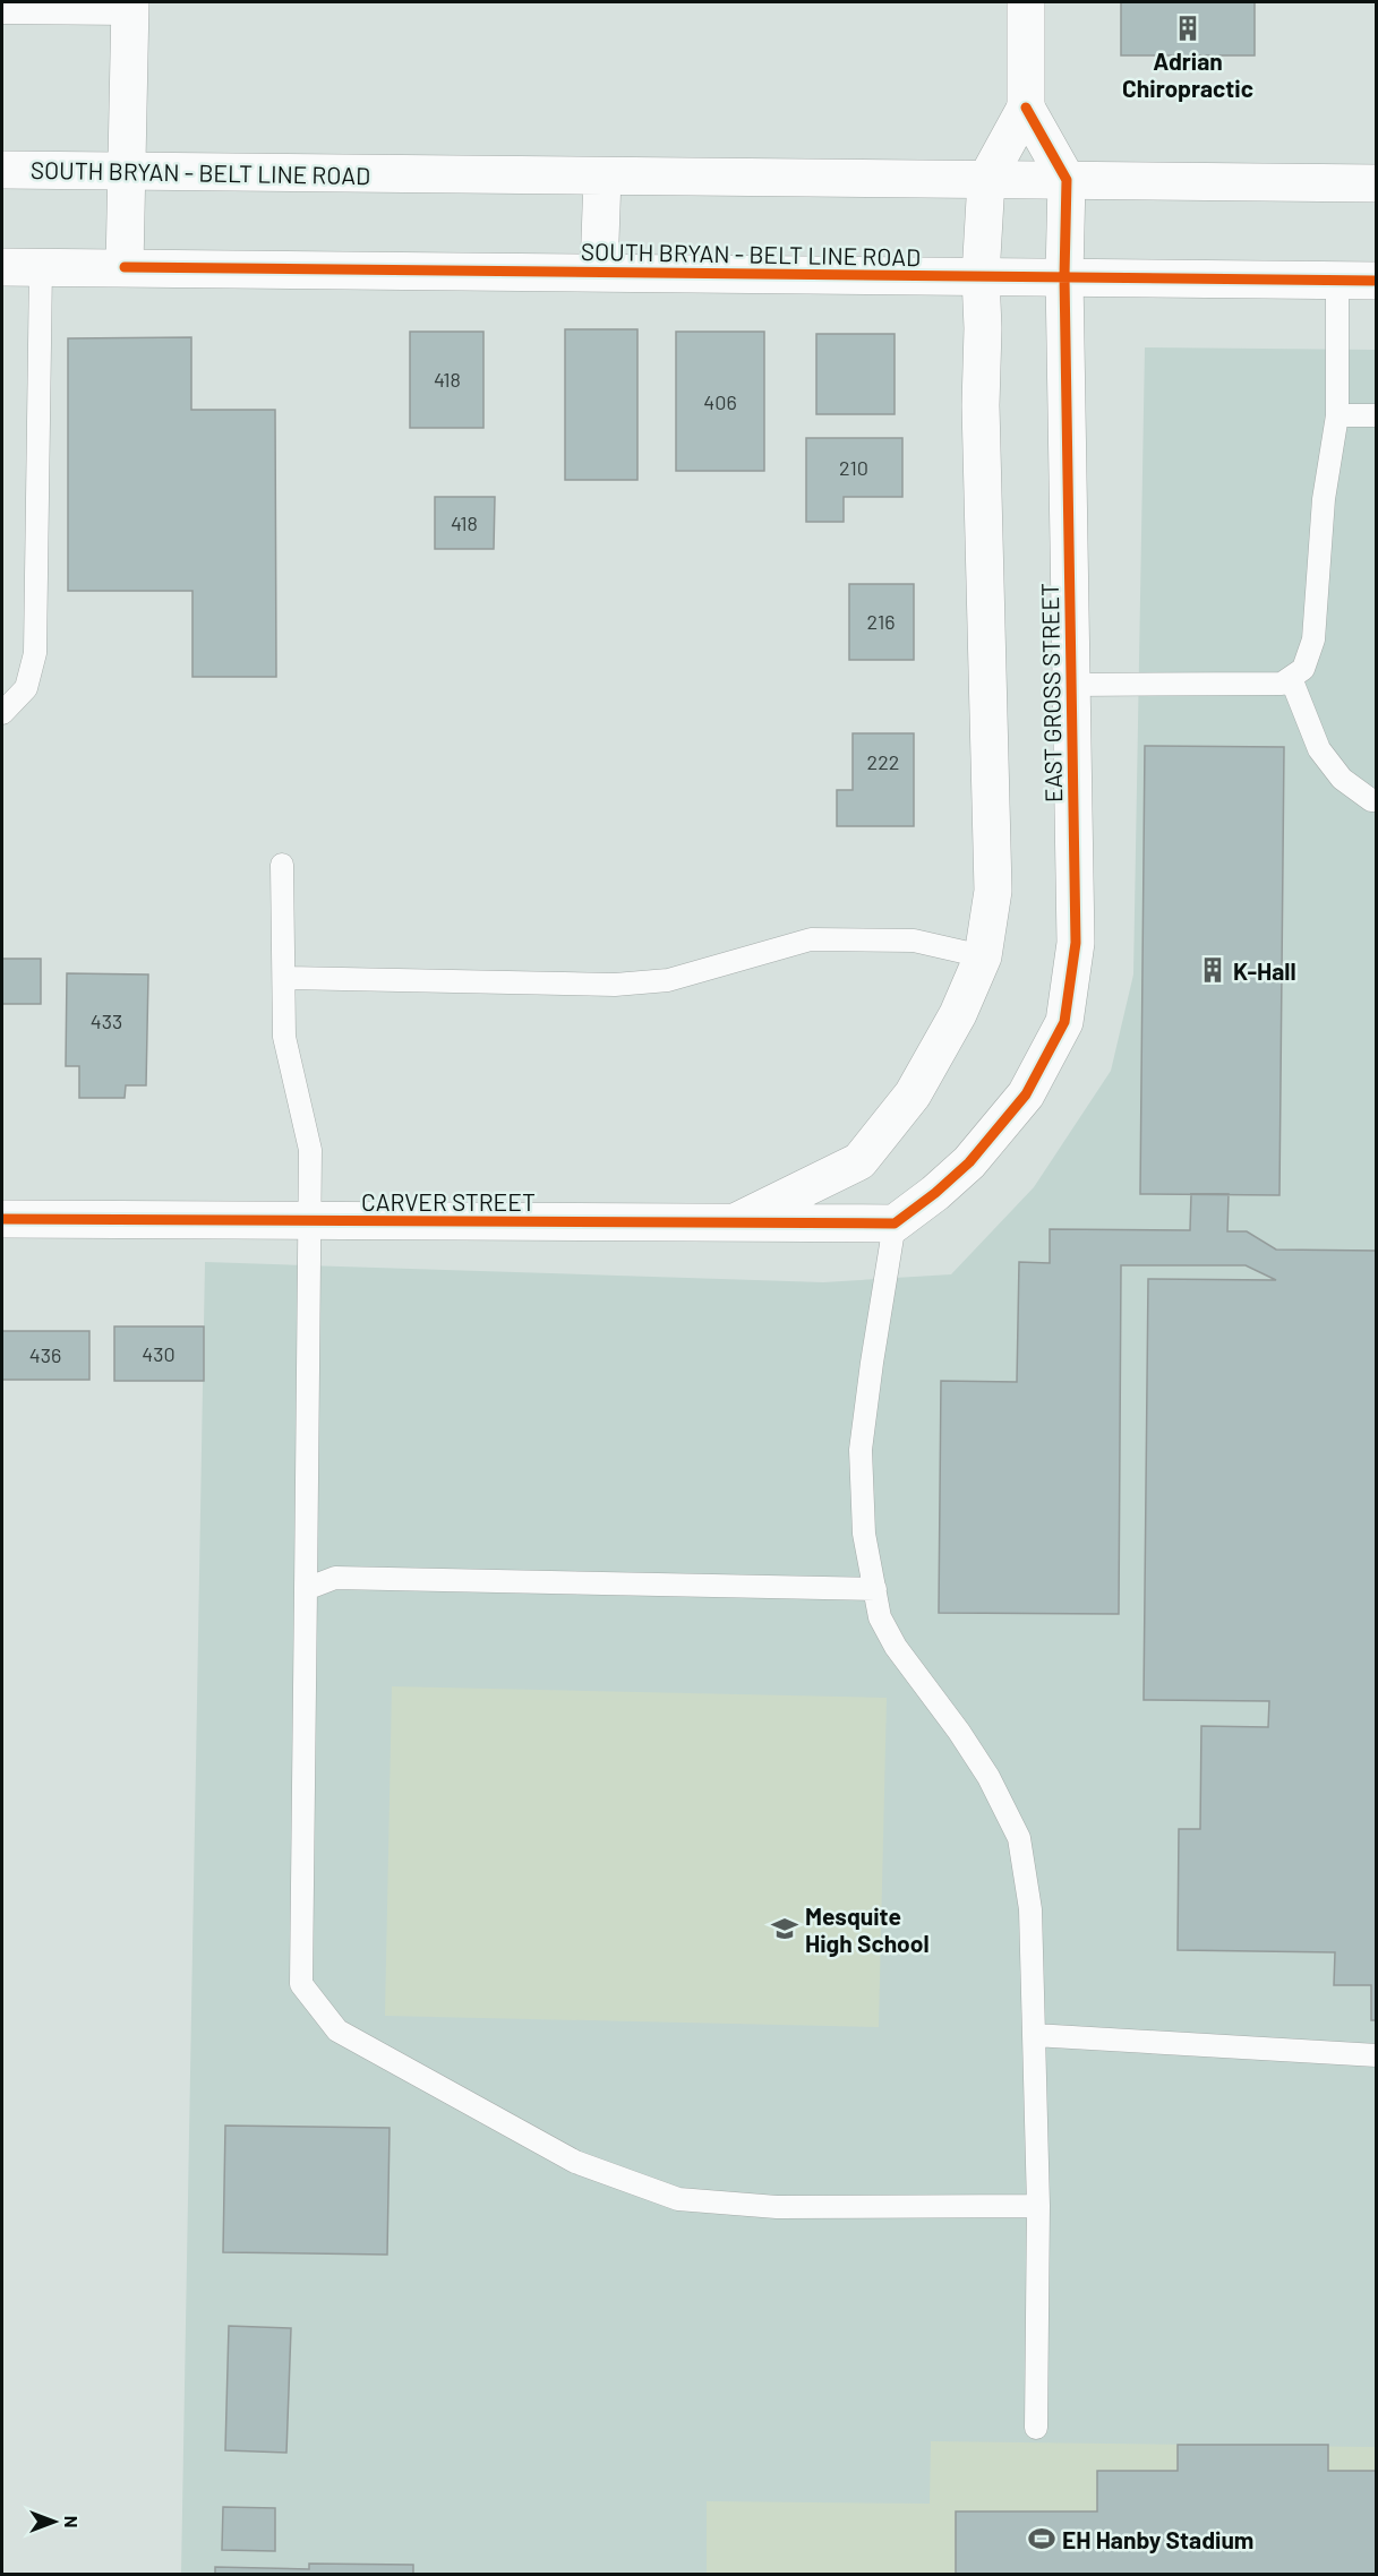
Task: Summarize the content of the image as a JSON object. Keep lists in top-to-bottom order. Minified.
{"streets":{"street":["SOUTH BRYAN - BELT LINE ROAD","EAST GROSS STREET","CARVER STREET"]},"crossings":[["SOUTH BRYAN - BELT LINE ROAD","EAST GROSS STREET"],["EAST GROSS STREET","CARVER STREET"]],"places":{"building":["Adrian Chiropractic","K-Hall"],"school or university":["Mesquite High School"],"sports":["EH Hanby Stadium"]},"house_numbers":["418","406","210","418","216","222","433","430","436"],"north":"right"}
